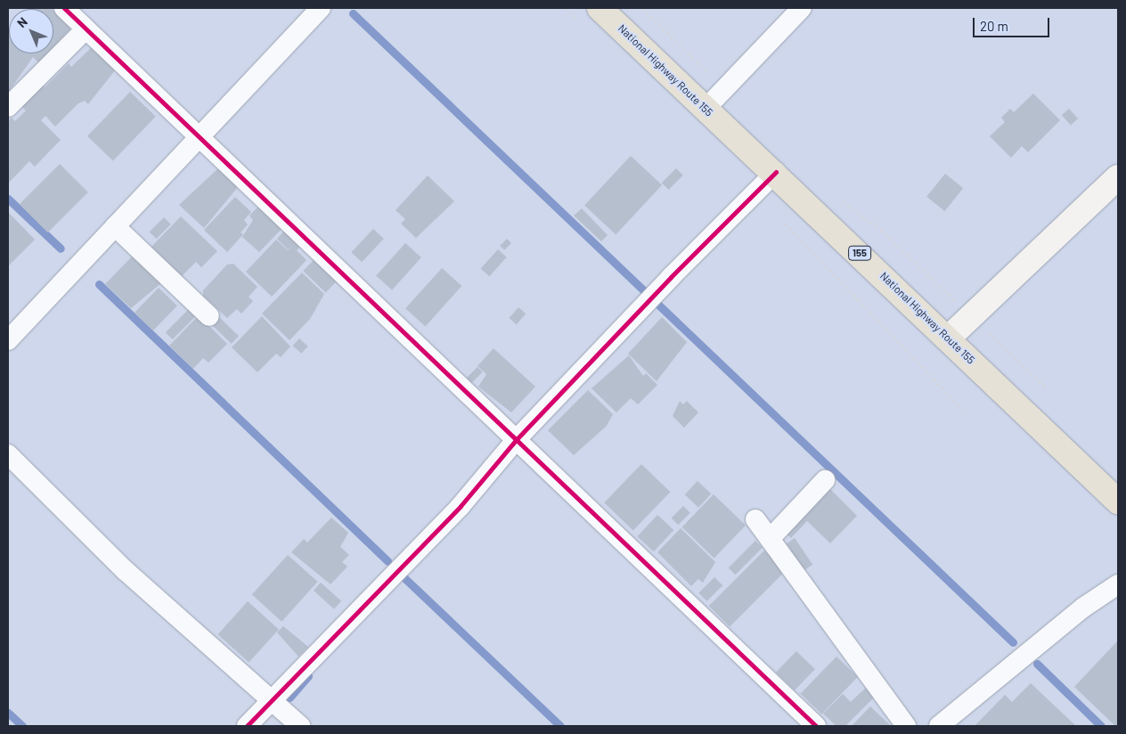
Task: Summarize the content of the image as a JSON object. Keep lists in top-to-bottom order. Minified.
{"streets":{"highway":["National Highway Route 155","155"]},"scale_bar":"20 m","north":"top left"}
